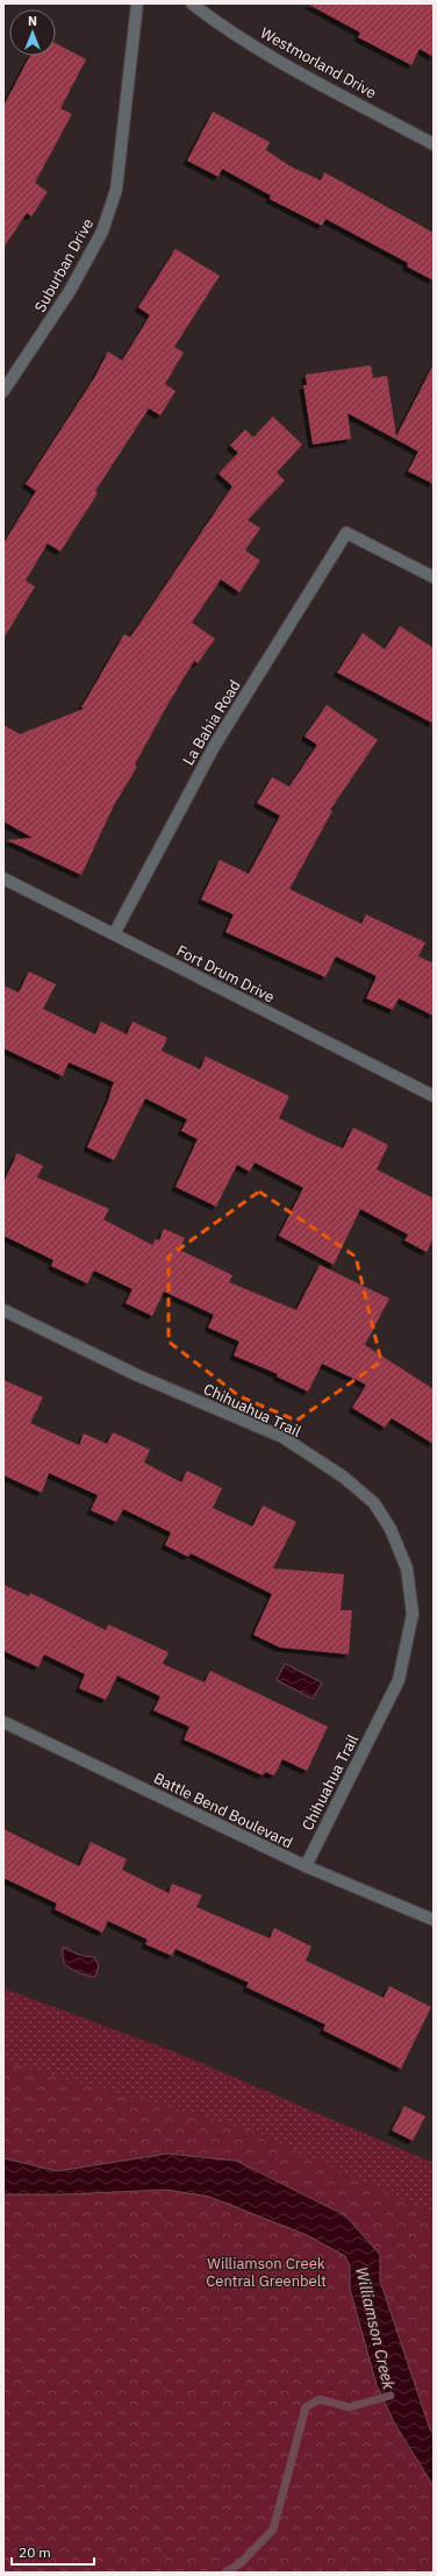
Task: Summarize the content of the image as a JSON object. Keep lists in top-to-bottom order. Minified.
{"streets":{"street":["Westmorland Drive","Suburban Drive","La Bahia Road","Fort Drum Drive","Chihuahua Trail","Battle Bend Boulevard"]},"crossings":[["La Bahia Road","Fort Drum Drive"],["Chihuahua Trail","Battle Bend Boulevard"]],"water":["Williamson Creek"],"parks":["Williamson Creek Central Greenbelt"],"scale_bar":"20 m","north":"top"}
